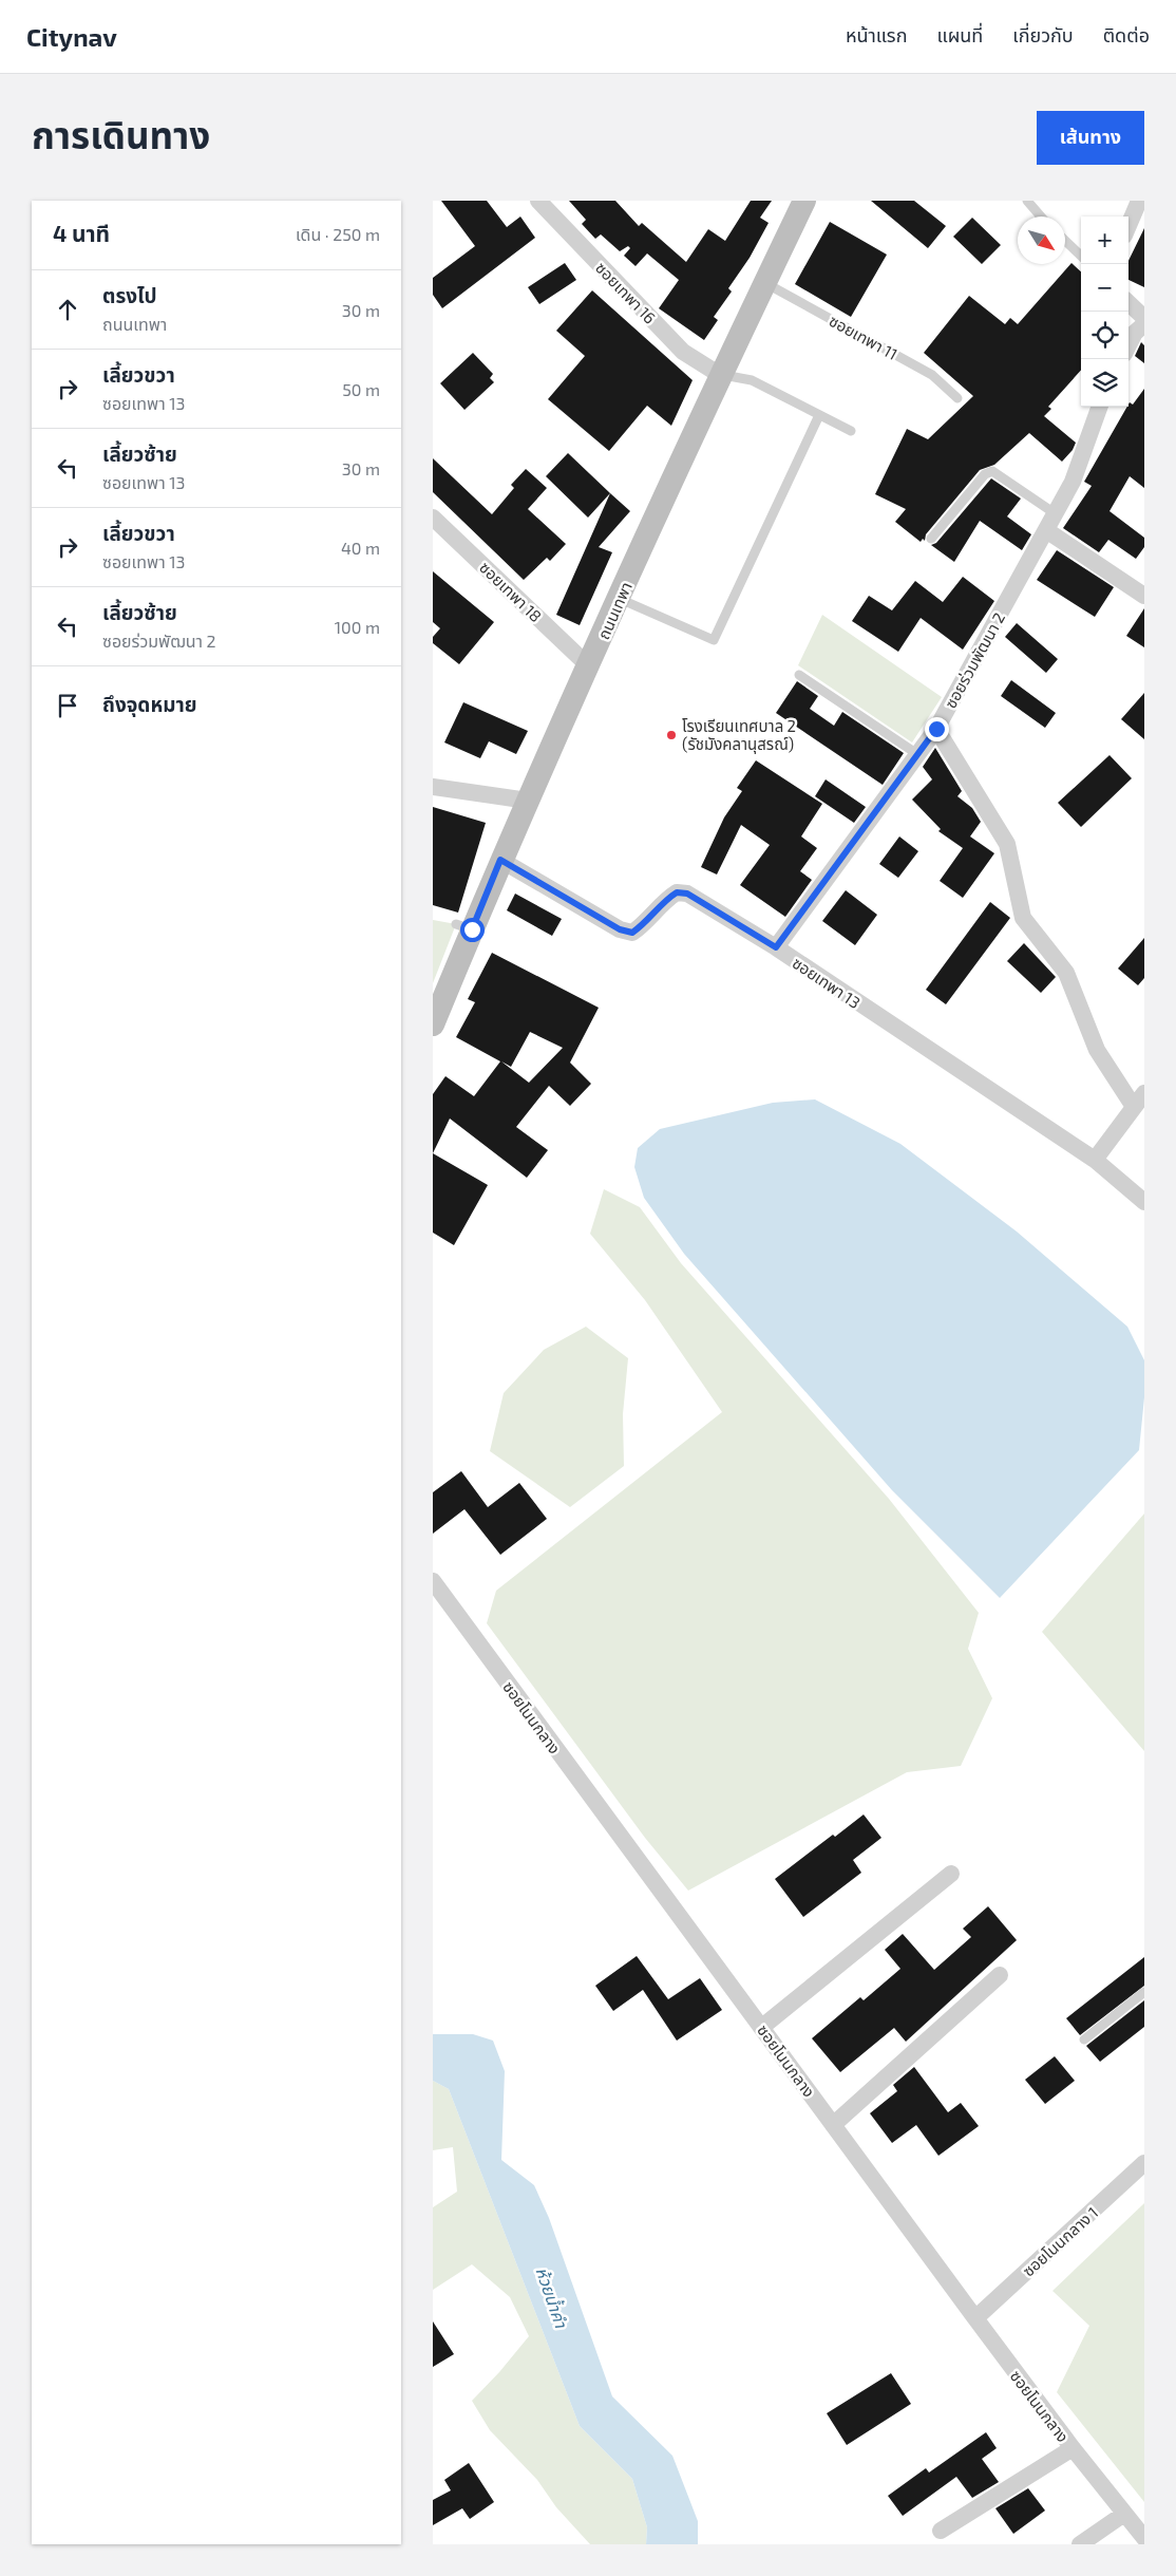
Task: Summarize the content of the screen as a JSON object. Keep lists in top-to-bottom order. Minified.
{"streets":{"street":["ซอยเทพา 16","ซอยเทพา 18","ถนนเทพา","ซอยร่วมพัฒนา 2","ซอยเทพา 13","ซอยโนนกลาง","ซอยโนนกลาง 1"],"lane":["ซอยเทพา 11"]},"crossings":[["ซอยเทพา 16","ถนนเทพา"],["ซอยเทพา 11","ถนนเทพา"],["ซอยเทพา 18","ถนนเทพา"],["ถนนเทพา","ซอยเทพา 13"],["ซอยร่วมพัฒนา 2","ซอยเทพา 13"],["ซอยโนนกลาง","ซอยโนนกลาง 1"]],"water":["ห้วยน้ำคำ"],"places":["โรงเรียนเทศบาล 2 (รัชมังคลานุสรณ์)"],"north":"bottom right","page":{"header":"Citynav","nav":["หน้าแรก","แผนที่","เกี่ยวกับ","ติดต่อ"],"title":"การเดินทาง","buttons":"เส้นทาง","heading":["4 นาที","เดิน · 250 m"],"map_buttons":["+","−"],"list":[["ตรงไป","ถนนเทพา","30 m"],["เลี้ยวขวา","ซอยเทพา 13","50 m"],["เลี้ยวซ้าย","ซอยเทพา 13","30 m"],["เลี้ยวขวา","ซอยเทพา 13","40 m"],["เลี้ยวซ้าย","ซอยร่วมพัฒนา 2","100 m"],"ถึงจุดหมาย"]}}
